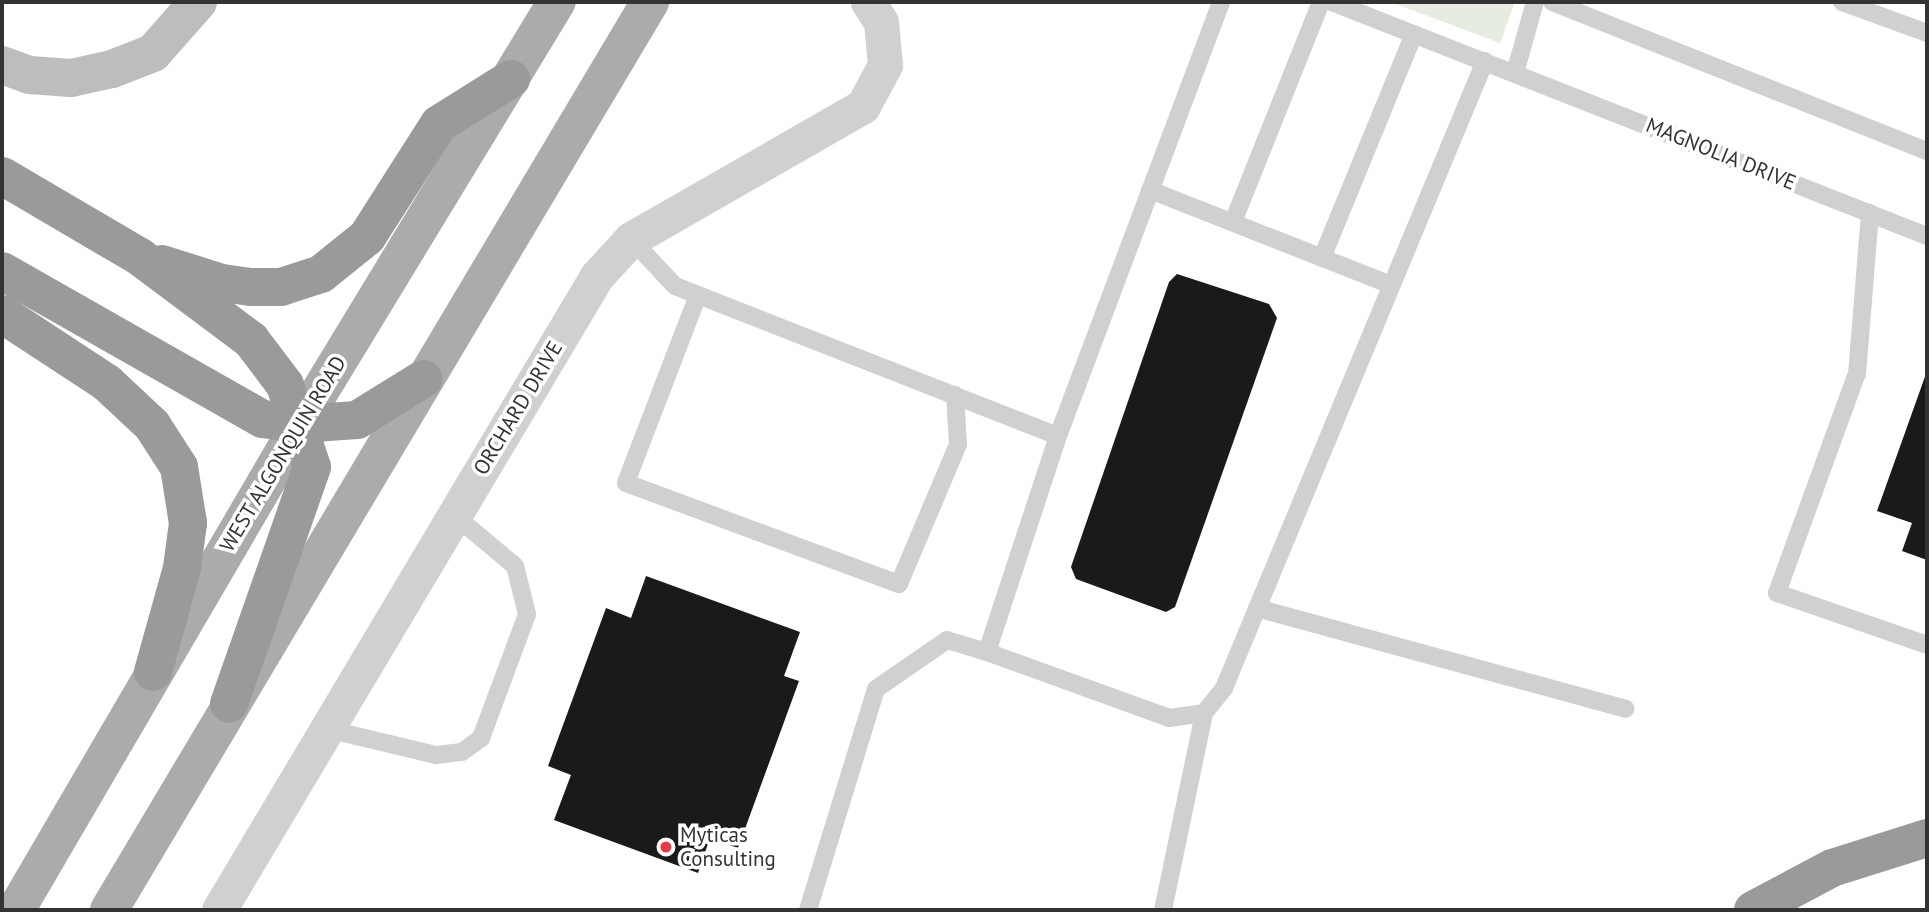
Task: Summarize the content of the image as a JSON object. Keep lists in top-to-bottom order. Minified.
{"streets":{"main road":["WEST ALGONQUIN ROAD"],"street":["ORCHARD DRIVE"],"lane":["MAGNOLIA DRIVE"]},"places":["Myticas Consulting"]}
